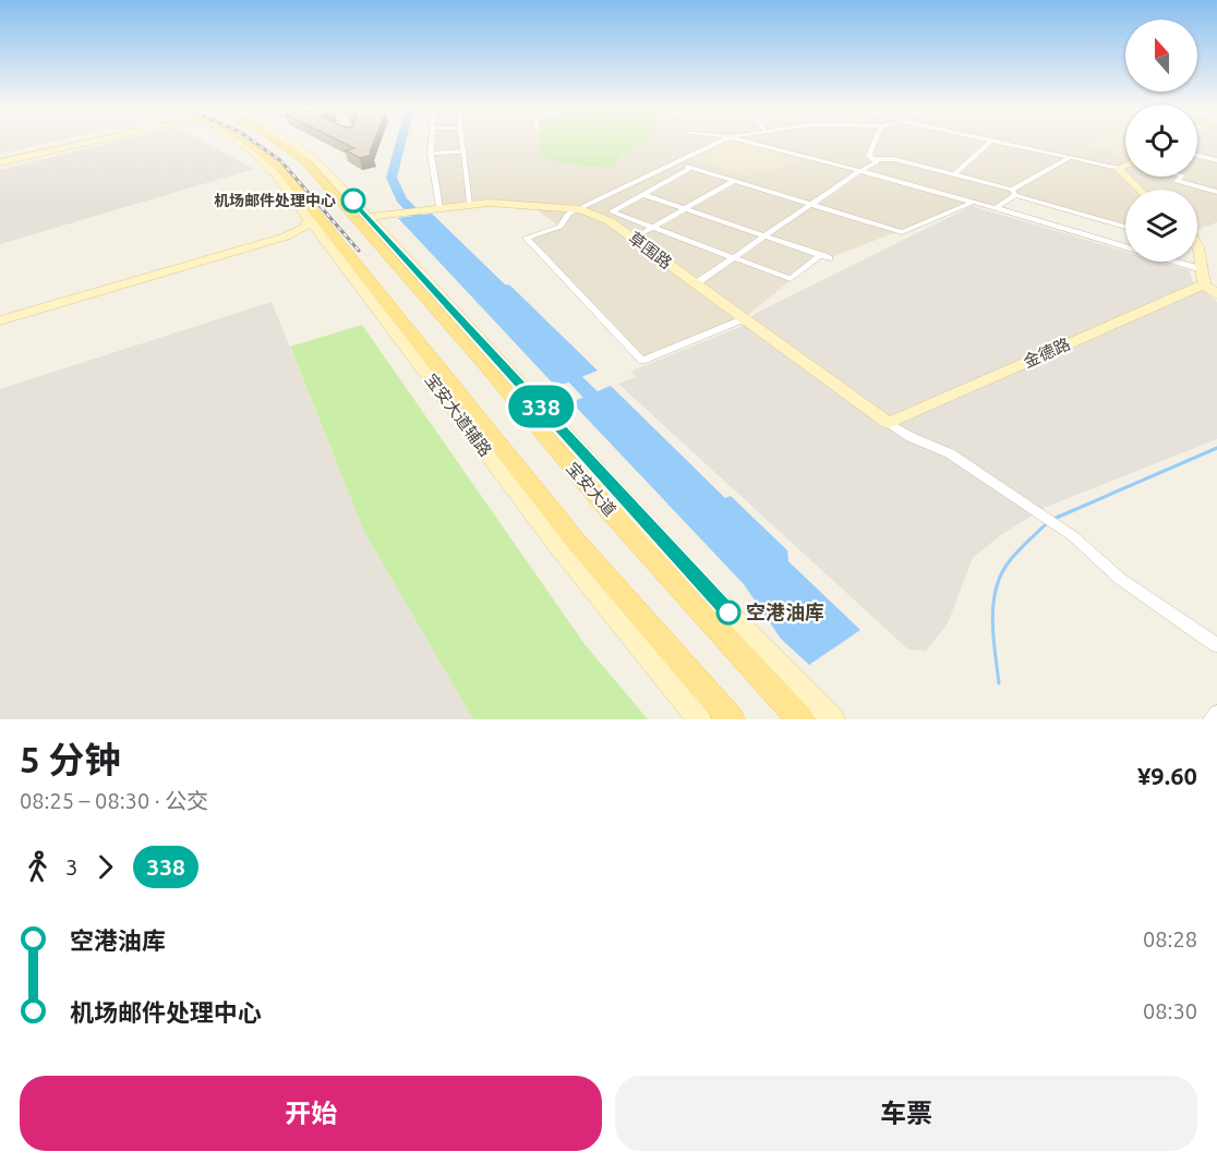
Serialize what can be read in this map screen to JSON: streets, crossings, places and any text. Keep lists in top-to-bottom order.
{
  "streets": {
    "main road": [
      "草围路",
      "金德路",
      "宝安大道辅路",
      "宝安大道"
    ]
  },
  "crossings": [
    ["草围路", "金德路"]
  ],
  "places": ["机场邮件处理中心", "空港油库"],
  "lines": ["bus line 338"],
  "north": "top",
  "page": {
    "on_map": "338",
    "heading": ["5 分钟", "08:25 – 08:30 · 公交", "¥9.60"],
    "legs": ["3", "338"],
    "list": [
      {
        "name": "空港油库",
        "value": "08:28"
      },
      {
        "name": "机场邮件处理中心",
        "value": "08:30"
      }
    ],
    "buttons": ["开始", "车票"]
  }
}
